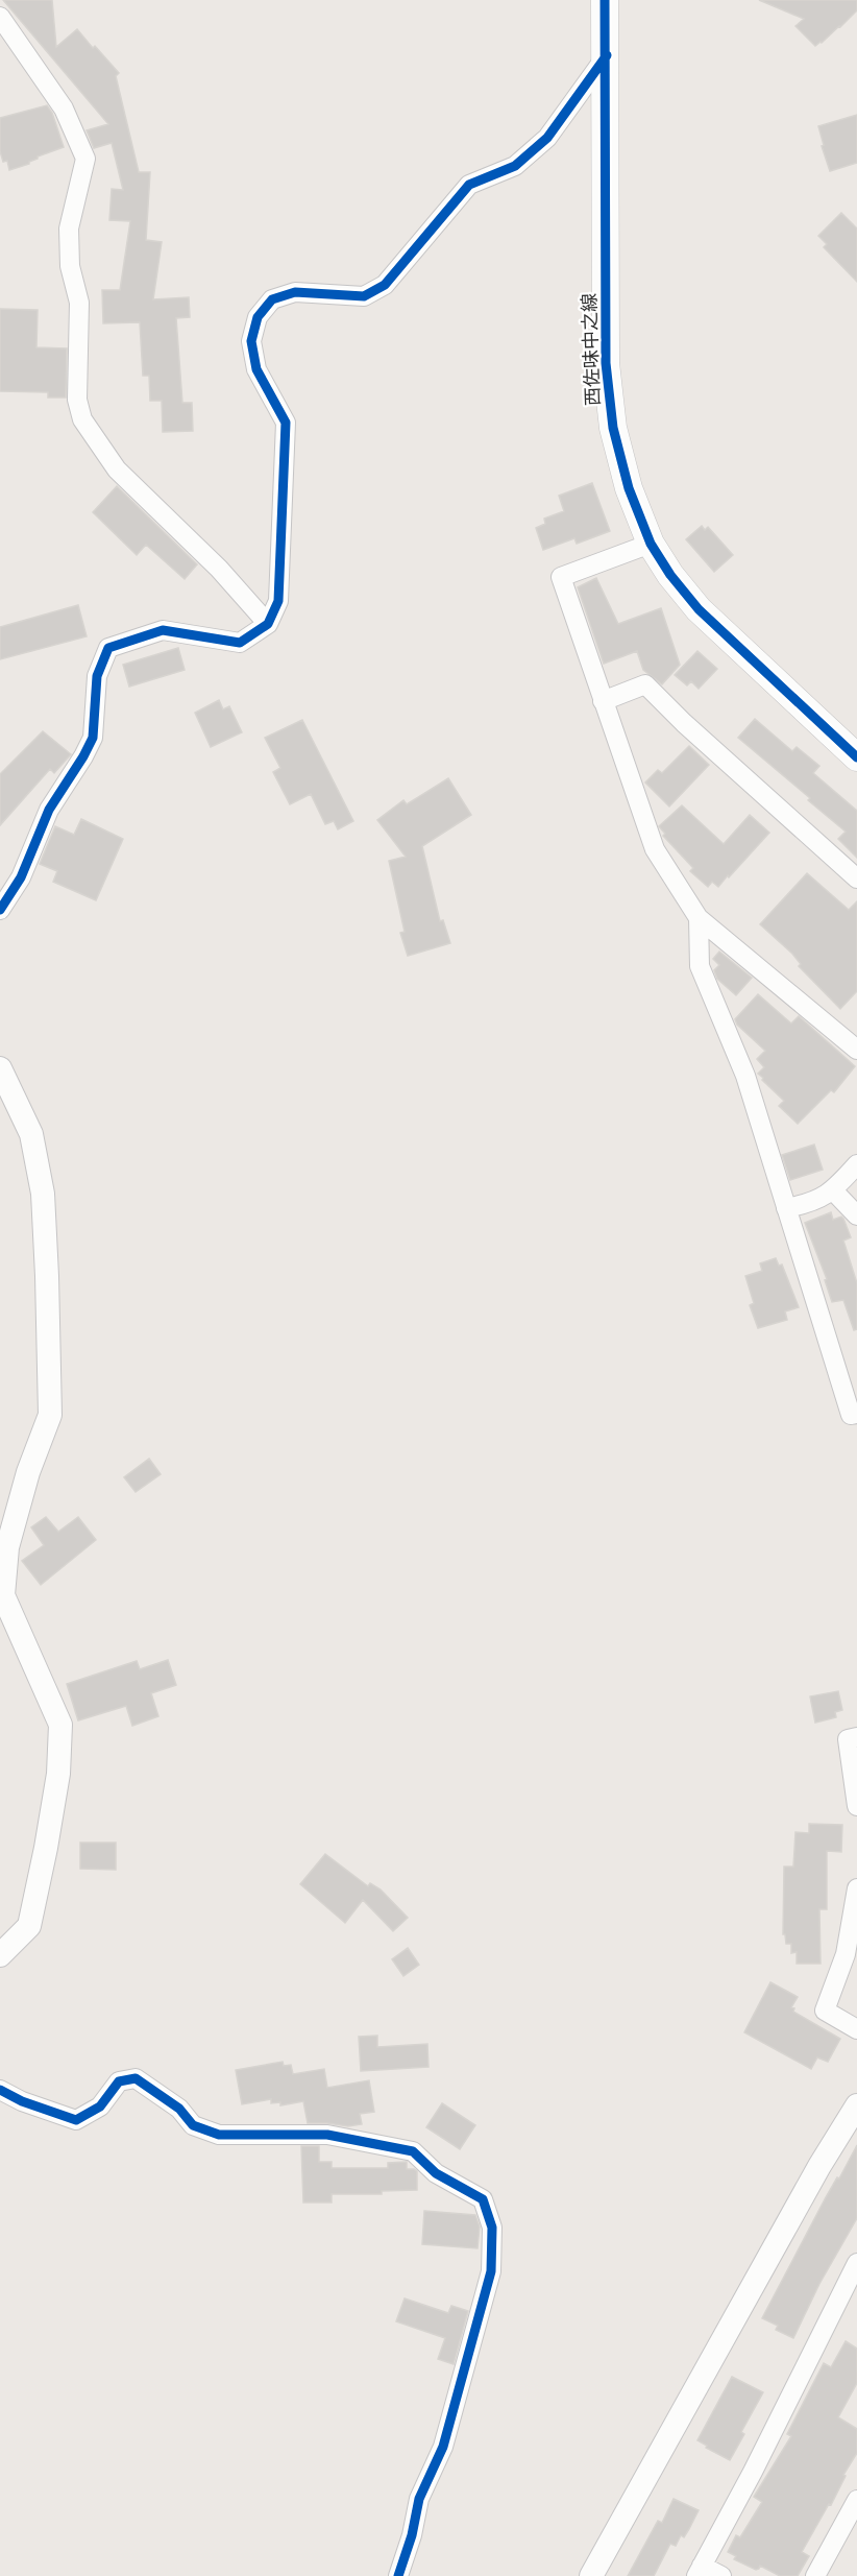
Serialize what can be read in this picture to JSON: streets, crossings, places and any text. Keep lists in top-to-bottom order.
{
  "streets": {
    "main road": ["西佐味中之線"]
  }
}
